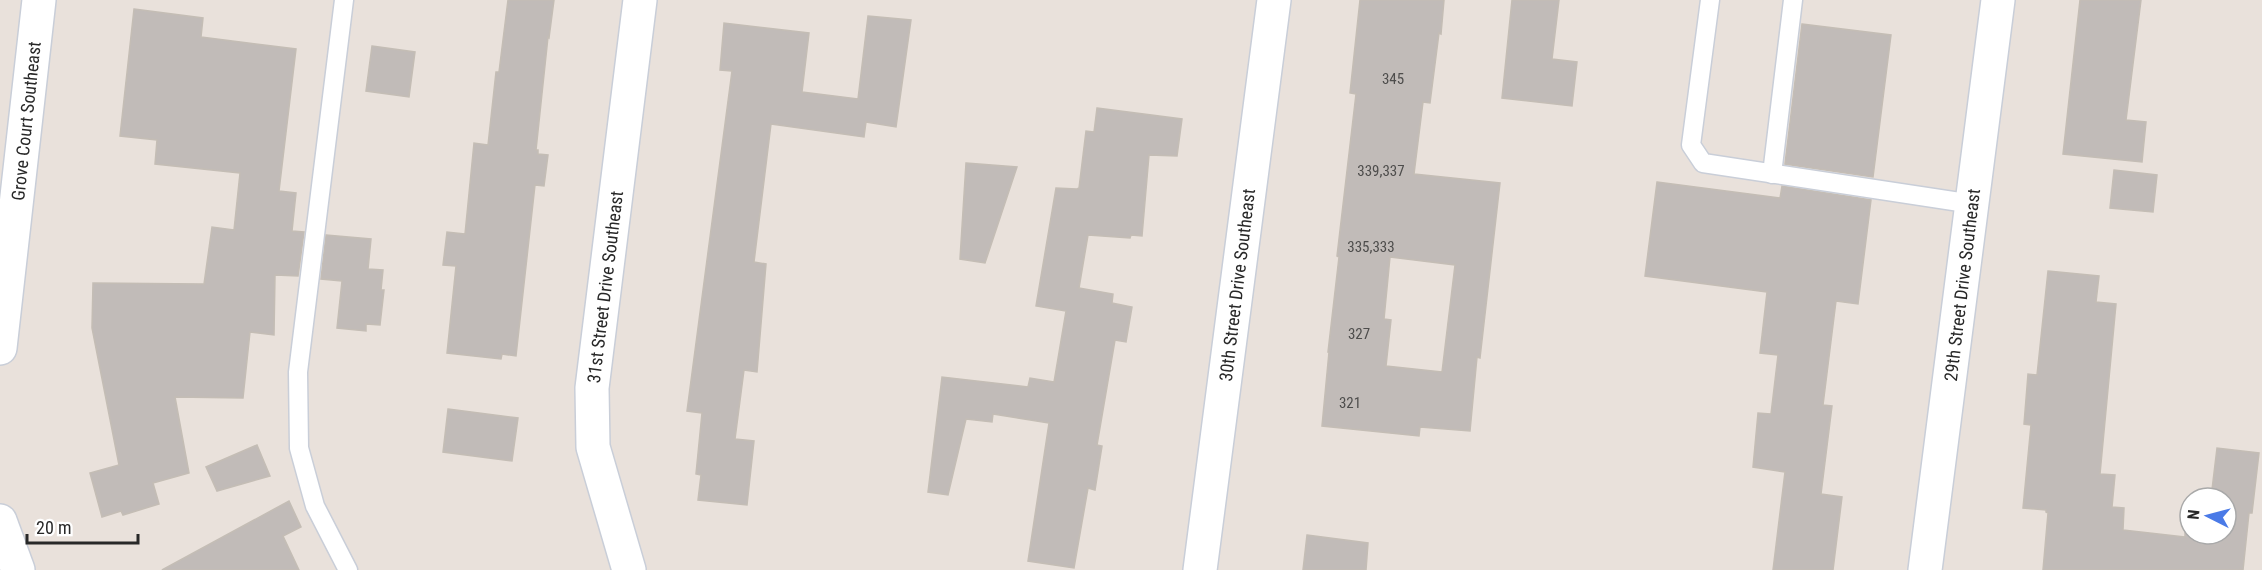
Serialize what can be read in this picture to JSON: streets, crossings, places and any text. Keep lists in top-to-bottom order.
{
  "streets": {
    "street": [
      "Grove Court Southeast",
      "30th Street Drive Southeast",
      "29th Street Drive Southeast",
      "31st Street Drive Southeast"
    ]
  },
  "house_numbers": [
    "345",
    "339,337",
    "335,333",
    "327",
    "321"
  ],
  "scale_bar": "20 m",
  "north": "left"
}
